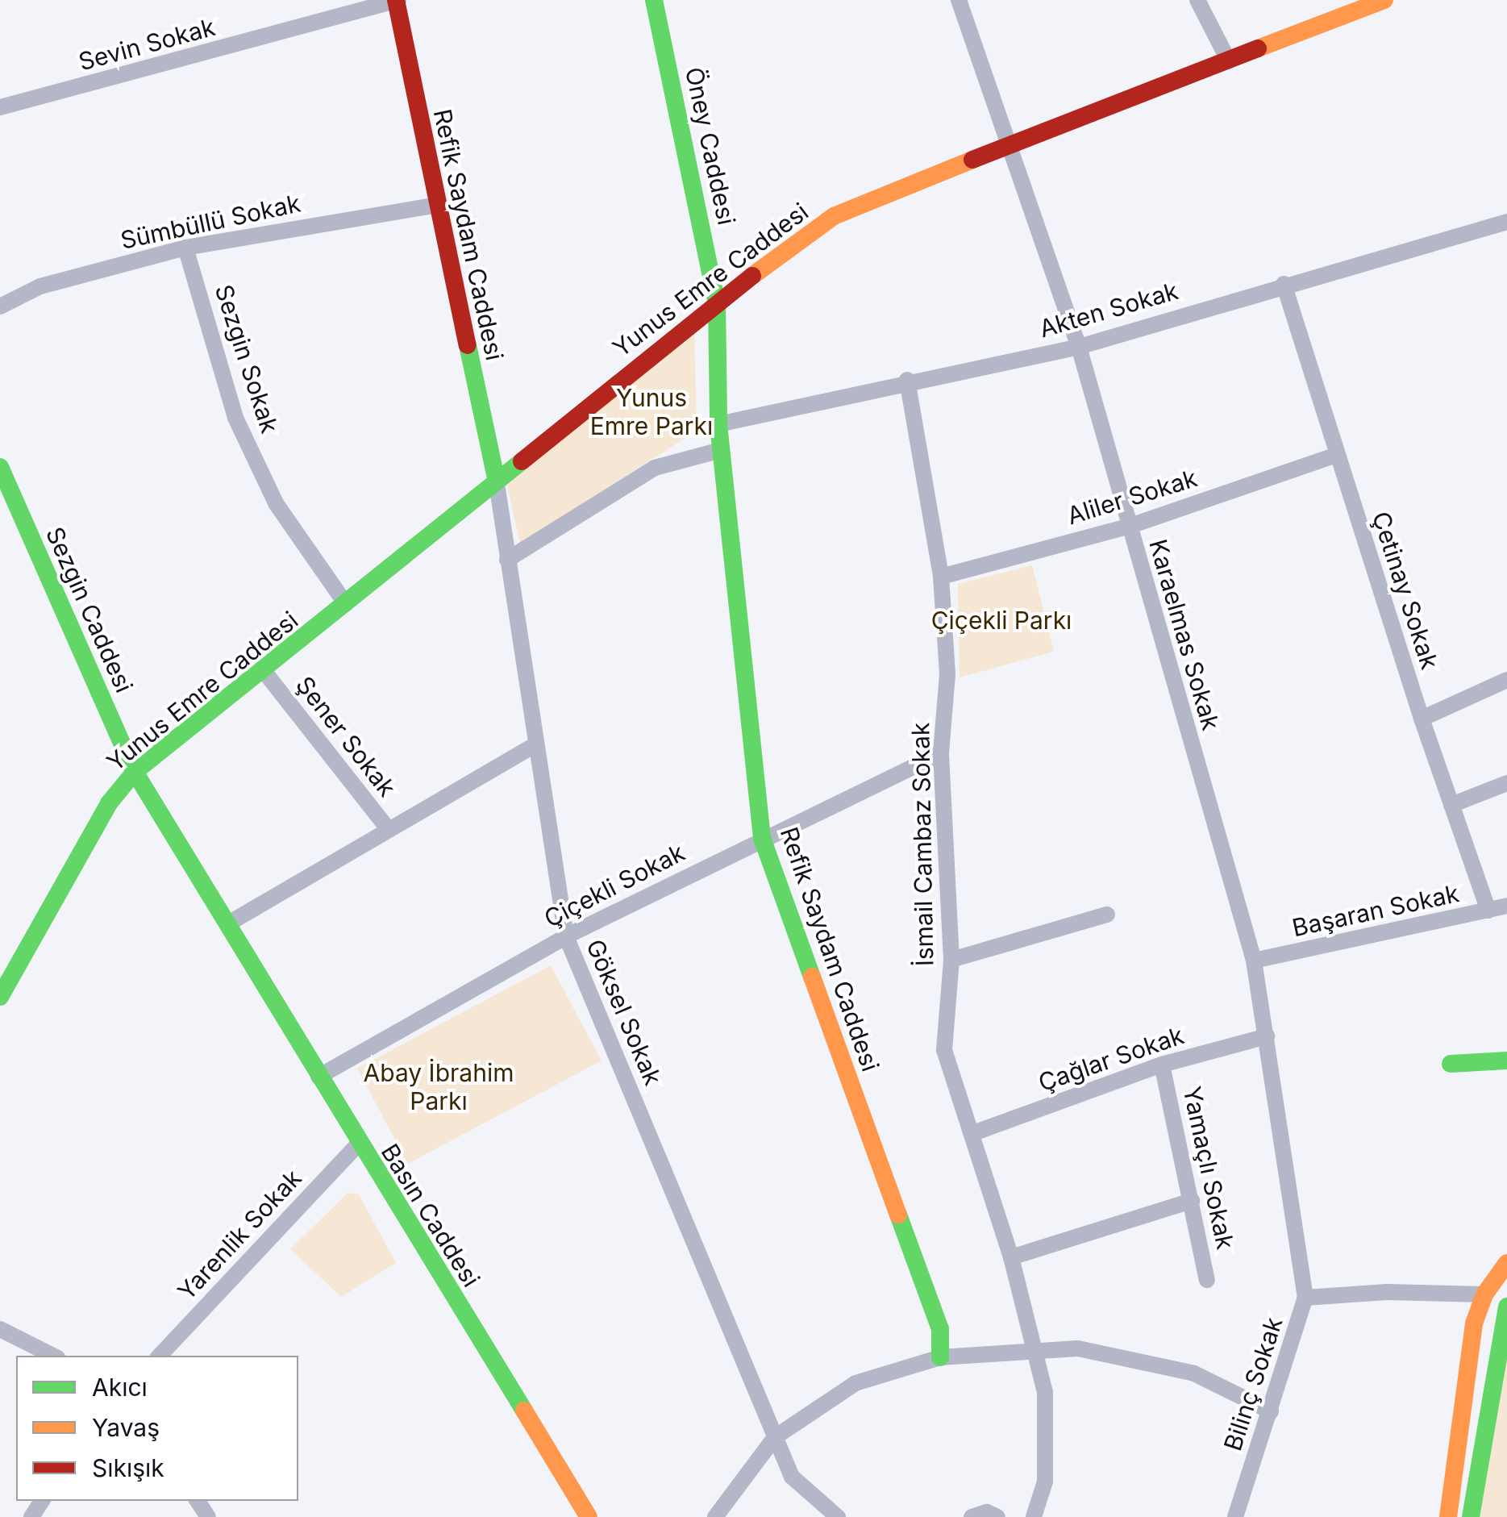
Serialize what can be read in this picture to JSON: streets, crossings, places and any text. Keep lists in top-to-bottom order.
{
  "streets": {
    "street": [
      "Sevin Sokak",
      "Öney Caddesi",
      "Sümbüllü Sokak",
      "Refik Saydam Caddesi",
      "Yunus Emre Caddesi",
      "Akten Sokak",
      "Sezgin Sokak",
      "Aliler Sokak",
      "Çetinay Sokak",
      "Sezgin Caddesi",
      "Karaelmas Sokak",
      "Şener Sokak",
      "İsmail Cambaz Sokak",
      "Çiçekli Sokak",
      "Başaran Sokak",
      "Göksel Sokak",
      "Çağlar Sokak",
      "Yamaçlı Sokak",
      "Basın Caddesi",
      "Yarenlik Sokak",
      "Bilinç Sokak"
    ]
  },
  "crossings": [
    ["Sevin Sokak", "Refik Saydam Caddesi"],
    ["Öney Caddesi", "Refik Saydam Caddesi"],
    ["Öney Caddesi", "Yunus Emre Caddesi"],
    ["Sümbüllü Sokak", "Refik Saydam Caddesi"],
    ["Sümbüllü Sokak", "Sezgin Sokak"],
    ["Refik Saydam Caddesi", "Yunus Emre Caddesi"],
    ["Refik Saydam Caddesi", "Akten Sokak"],
    ["Refik Saydam Caddesi", "Çiçekli Sokak"],
    ["Refik Saydam Caddesi", "Göksel Sokak"],
    ["Yunus Emre Caddesi", "Sezgin Sokak"],
    ["Yunus Emre Caddesi", "Sezgin Caddesi"],
    ["Yunus Emre Caddesi", "Karaelmas Sokak"],
    ["Yunus Emre Caddesi", "Şener Sokak"],
    ["Yunus Emre Caddesi", "Göksel Sokak"],
    ["Yunus Emre Caddesi", "Basın Caddesi"],
    ["Akten Sokak", "Çetinay Sokak"],
    ["Akten Sokak", "Karaelmas Sokak"],
    ["Akten Sokak", "İsmail Cambaz Sokak"],
    ["Aliler Sokak", "Çetinay Sokak"],
    ["Aliler Sokak", "Karaelmas Sokak"],
    ["Aliler Sokak", "İsmail Cambaz Sokak"],
    ["Çetinay Sokak", "Başaran Sokak"],
    ["Sezgin Caddesi", "Basın Caddesi"],
    ["Karaelmas Sokak", "Başaran Sokak"],
    ["Karaelmas Sokak", "Çağlar Sokak"],
    ["Karaelmas Sokak", "Bilinç Sokak"],
    ["Şener Sokak", "Göksel Sokak"],
    ["Şener Sokak", "Basın Caddesi"],
    ["İsmail Cambaz Sokak", "Çiçekli Sokak"],
    ["İsmail Cambaz Sokak", "Çağlar Sokak"],
    ["Çiçekli Sokak", "Göksel Sokak"],
    ["Çiçekli Sokak", "Basın Caddesi"],
    ["Çağlar Sokak", "Yamaçlı Sokak"],
    ["Basın Caddesi", "Yarenlik Sokak"]
  ],
  "parks": ["Yunus Emre Parkı", "Çiçekli Parkı", "Abay İbrahim Parkı"],
  "legend": ["Akıcı", "Yavaş", "Sıkışık"]
}
